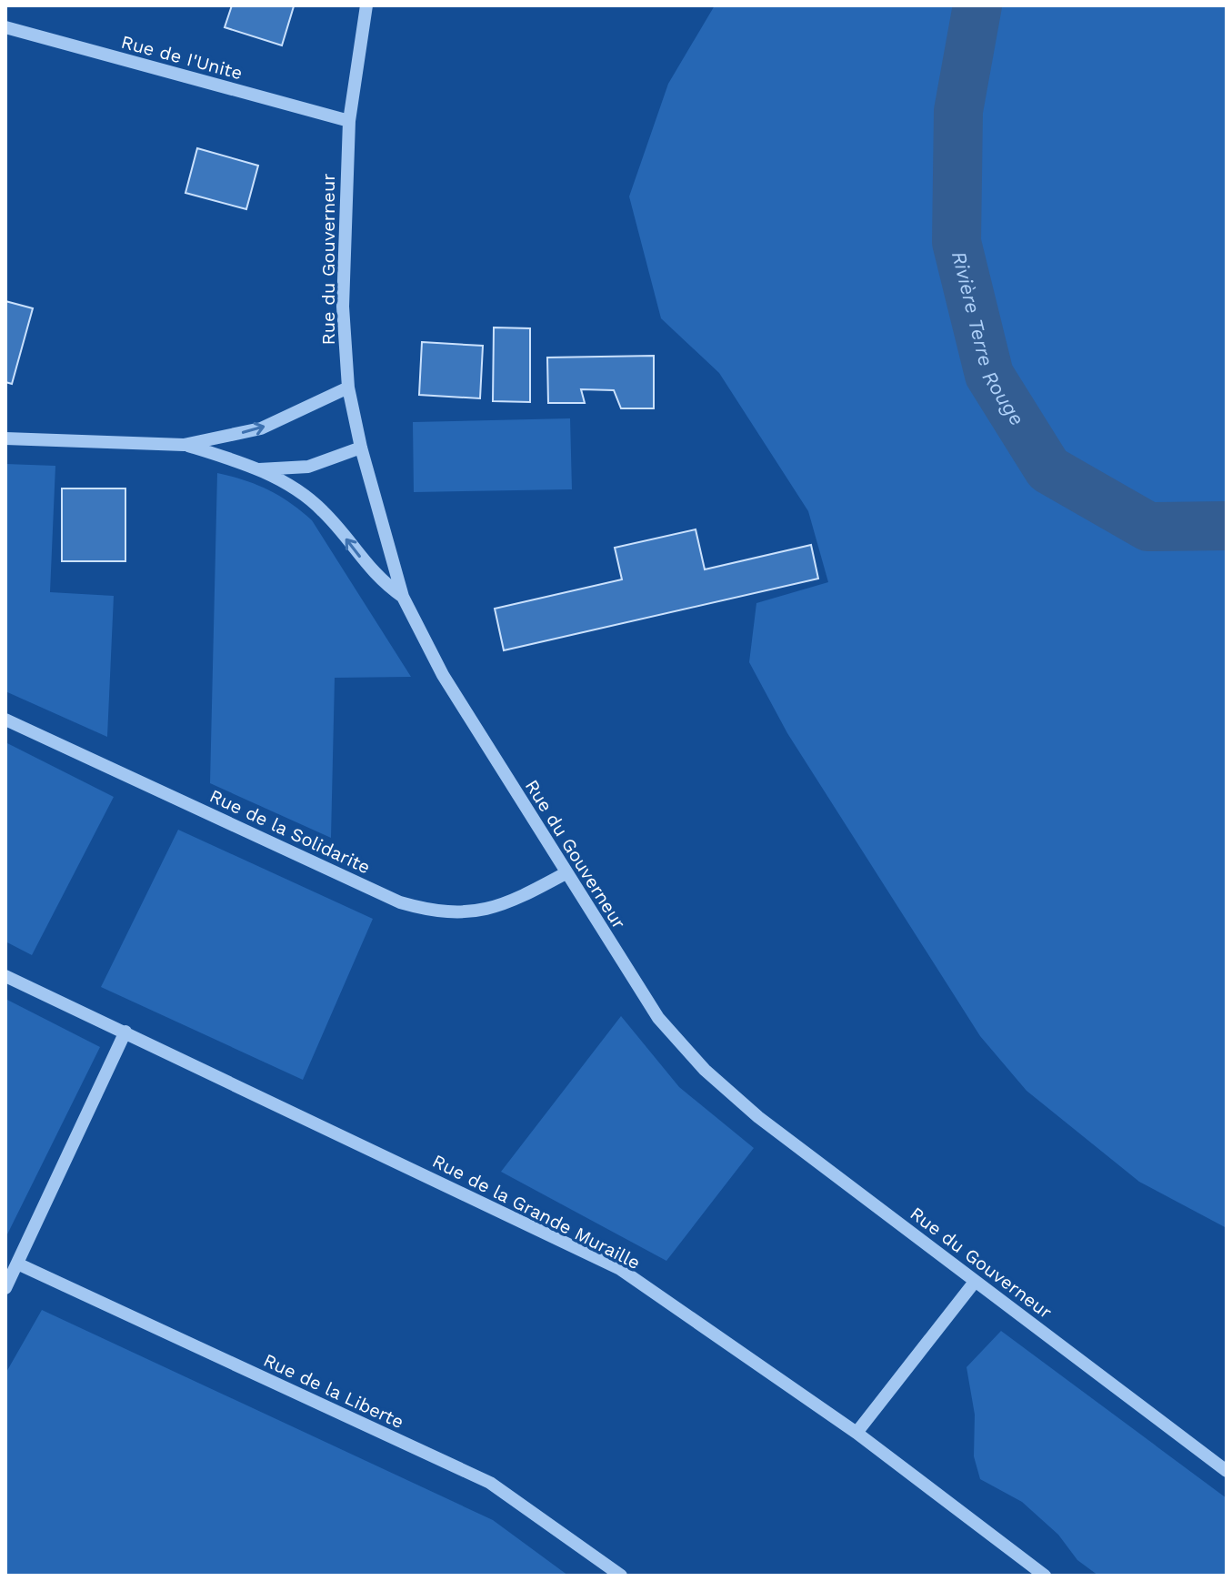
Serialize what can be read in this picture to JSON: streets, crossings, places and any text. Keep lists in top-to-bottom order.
{
  "streets": {
    "street": [
      "Rue de I'Unite",
      "Rue du Gouverneur",
      "Rue de la Solidarite",
      "Rue de la Grande Muraille",
      "Rue de la Liberte"
    ]
  },
  "crossings": [
    ["Rue de I'Unite", "Rue du Gouverneur"],
    ["Rue du Gouverneur", "Rue de la Solidarite"]
  ],
  "water": ["Rivière Terre Rouge"]
}
